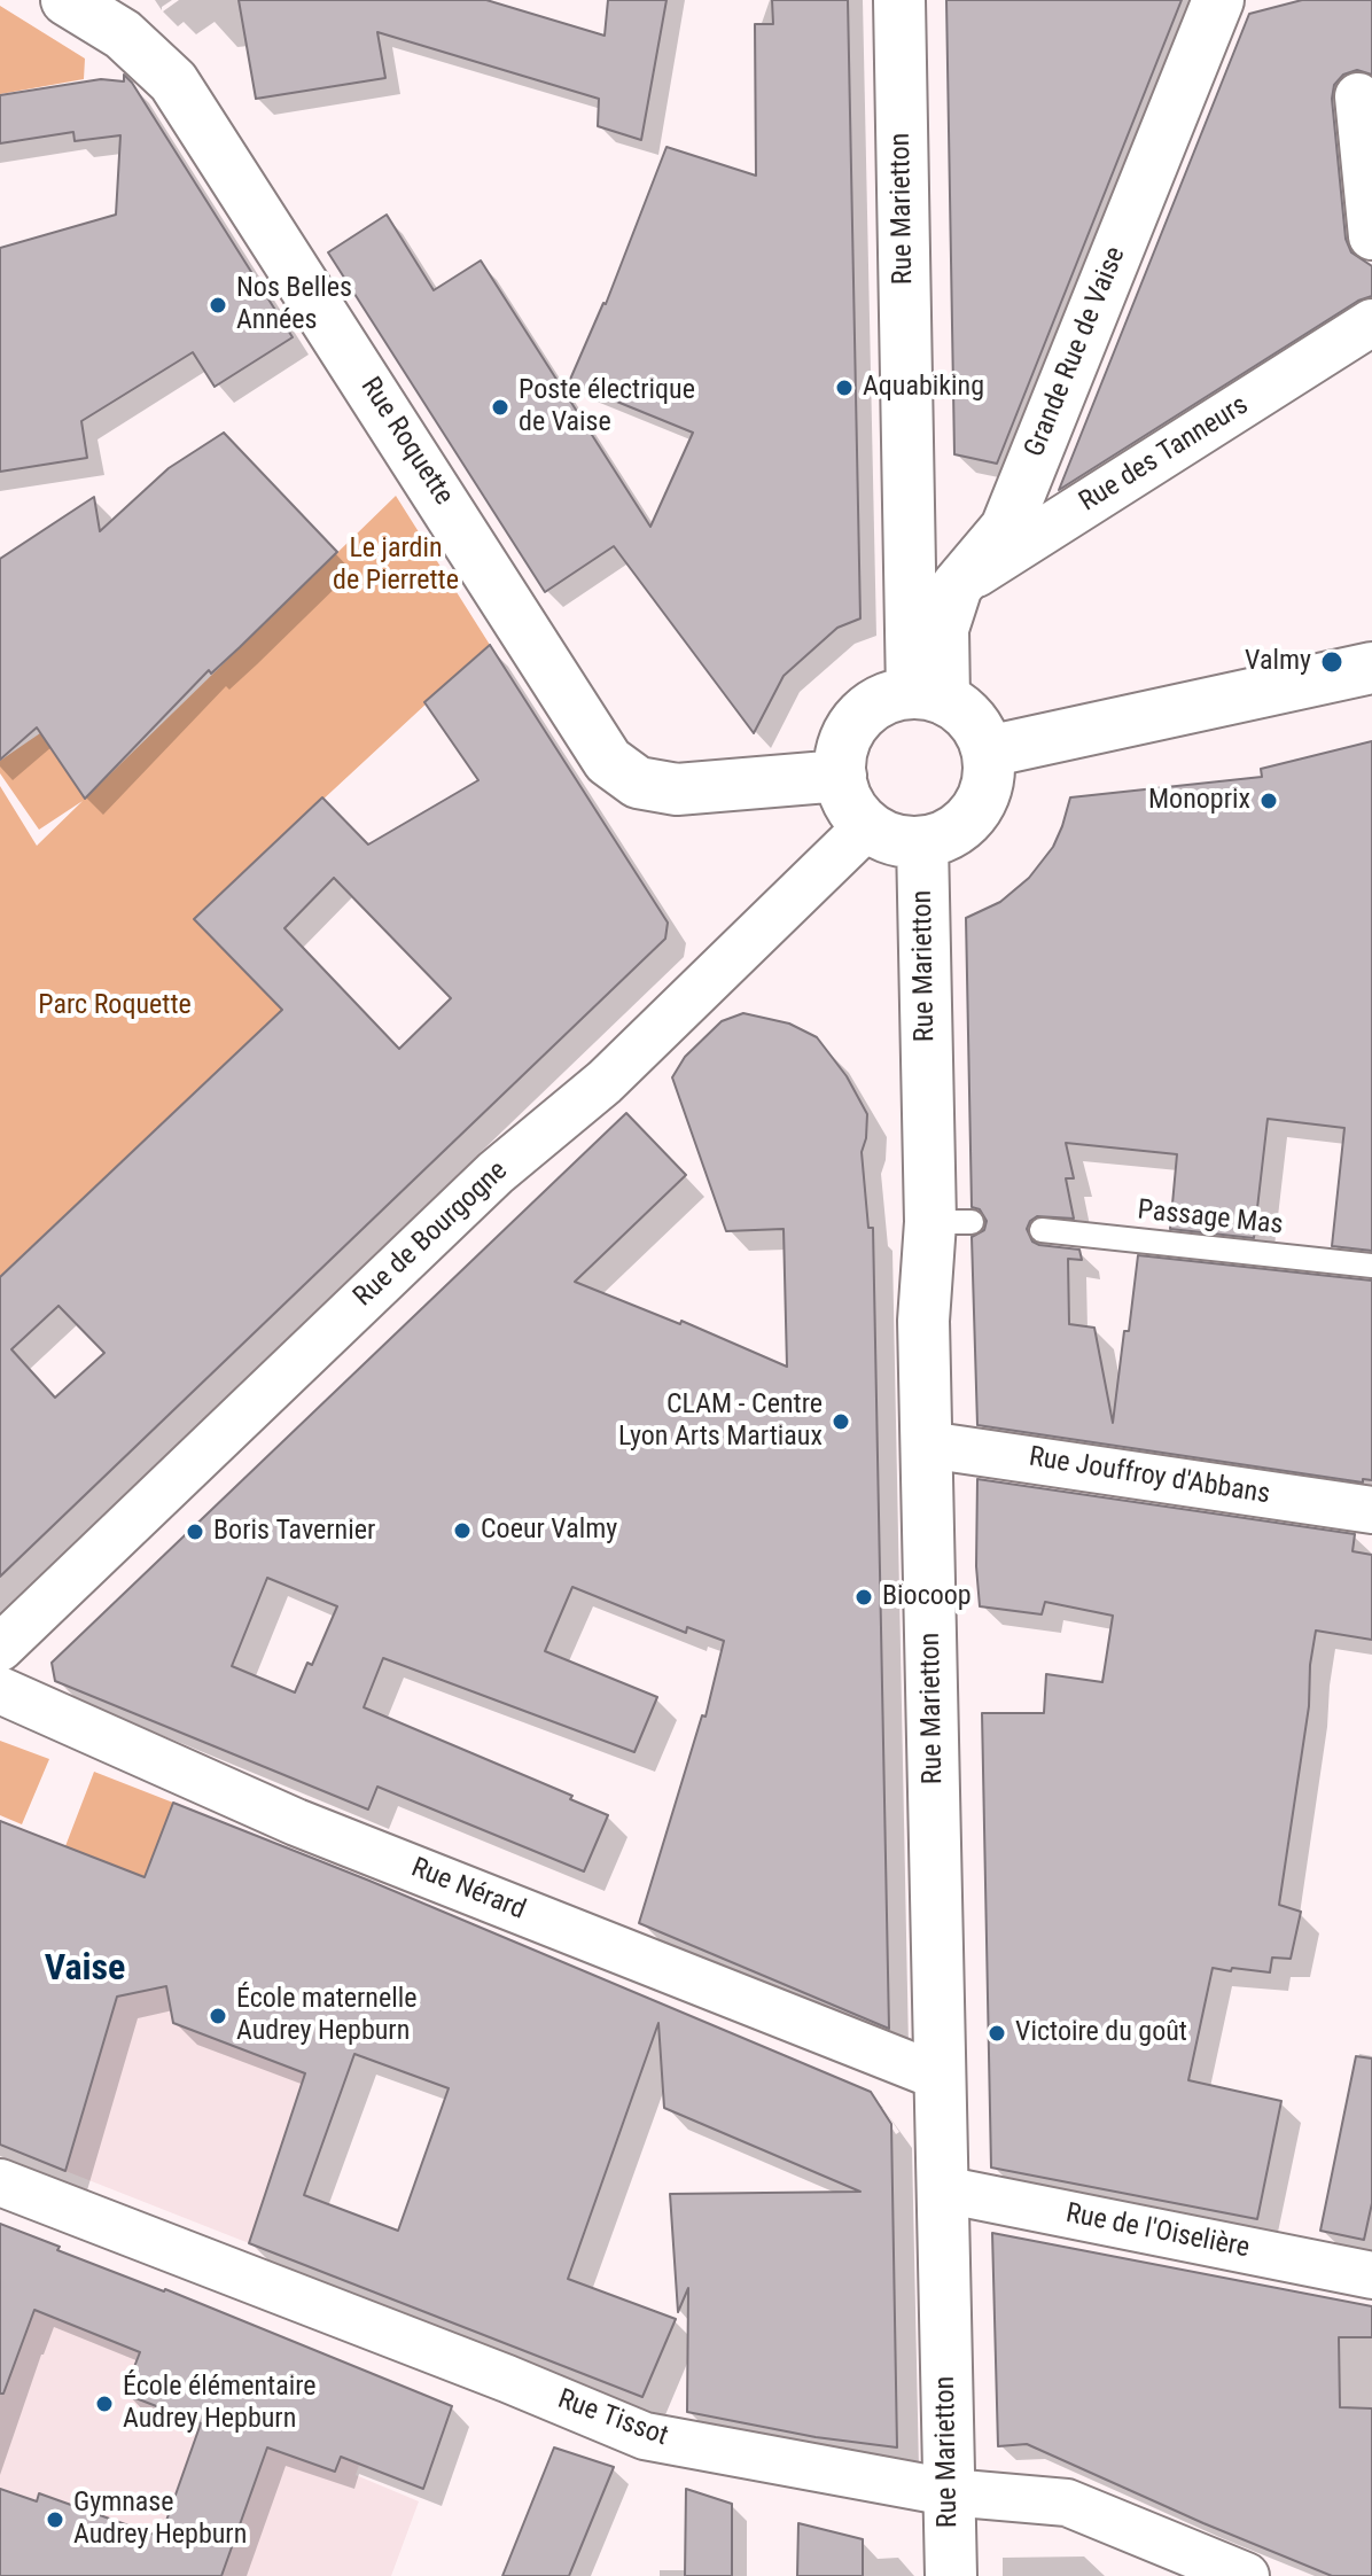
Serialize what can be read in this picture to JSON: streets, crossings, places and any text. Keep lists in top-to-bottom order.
{
  "streets": {
    "main road": ["Rue Marietton", "Grande Rue de Vaise", "Rue Roquette"],
    "street": [
      "Rue des Tanneurs",
      "Rue de Bourgogne",
      "Rue Jouffroy d'Abbans",
      "Rue Nérard",
      "Rue de l'Oiselière",
      "Rue Tissot"
    ],
    "lane": ["Passage Mas"]
  },
  "crossings": [
    ["Rue Marietton", "Grande Rue de Vaise"],
    ["Rue Marietton", "Rue Roquette"],
    ["Rue Marietton", "Rue de Bourgogne"],
    ["Rue Marietton", "Rue Jouffroy d'Abbans"],
    ["Rue Marietton", "Rue Nérard"],
    ["Rue Marietton", "Rue de l'Oiselière"],
    ["Rue Marietton", "Rue Tissot"],
    ["Grande Rue de Vaise", "Rue Roquette"],
    ["Grande Rue de Vaise", "Rue des Tanneurs"],
    ["Grande Rue de Vaise", "Rue de Bourgogne"],
    ["Rue Roquette", "Rue de Bourgogne"]
  ],
  "districts": ["Vaise"],
  "parks": ["Le jardin de Pierrette", "Parc Roquette"],
  "places": [
    "Nos Belles Années",
    "Aquabiking",
    "Poste électrique de Vaise",
    "Valmy",
    "Monoprix",
    "CLAM - Centre Lyon Arts Martiaux",
    "Coeur Valmy",
    "Boris Tavernier",
    "Biocoop",
    "École maternelle Audrey Hepburn",
    "Victoire du goût",
    "École élémentaire Audrey Hepburn",
    "Gymnase Audrey Hepburn"
  ]
}
